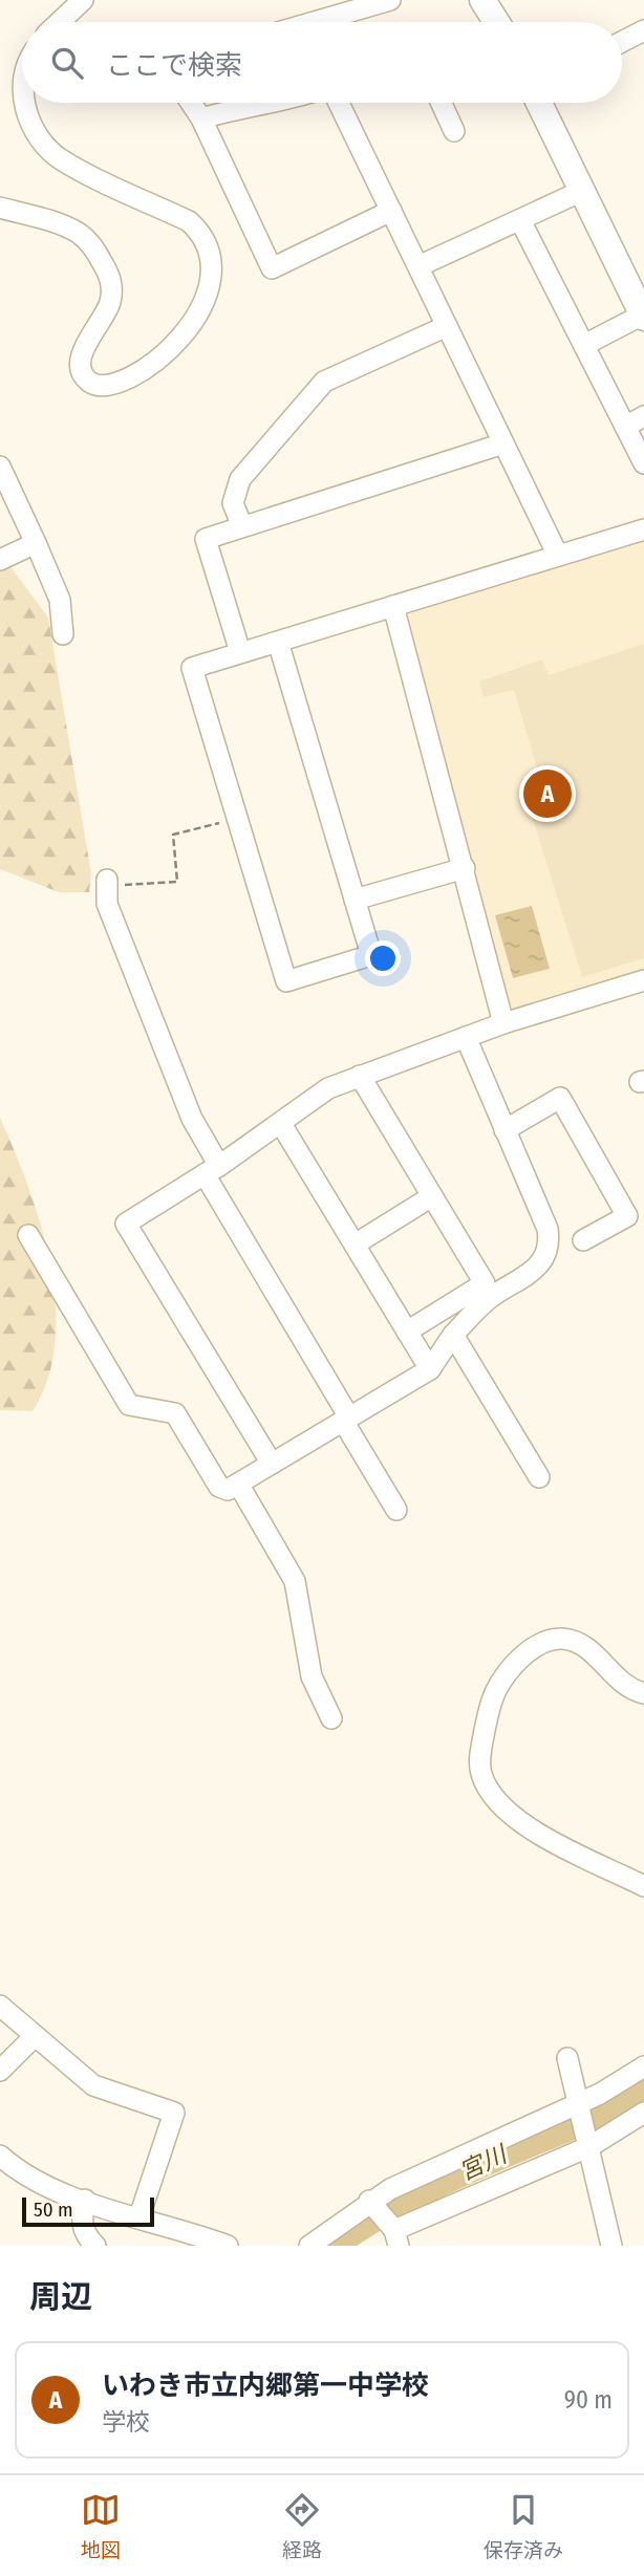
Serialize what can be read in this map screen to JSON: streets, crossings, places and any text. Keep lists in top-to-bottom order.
{
  "water": ["宮川"],
  "scale_bar": "50 m",
  "page": {
    "search": "ここで検索",
    "pins": "A",
    "scale": "50 m",
    "heading": "周辺",
    "list": [
      {
        "mark": "A",
        "name": "いわき市立内郷第一中学校",
        "note": "学校",
        "value": "90 m"
      }
    ],
    "nav": ["地図", "経路", "保存済み"]
  }
}
